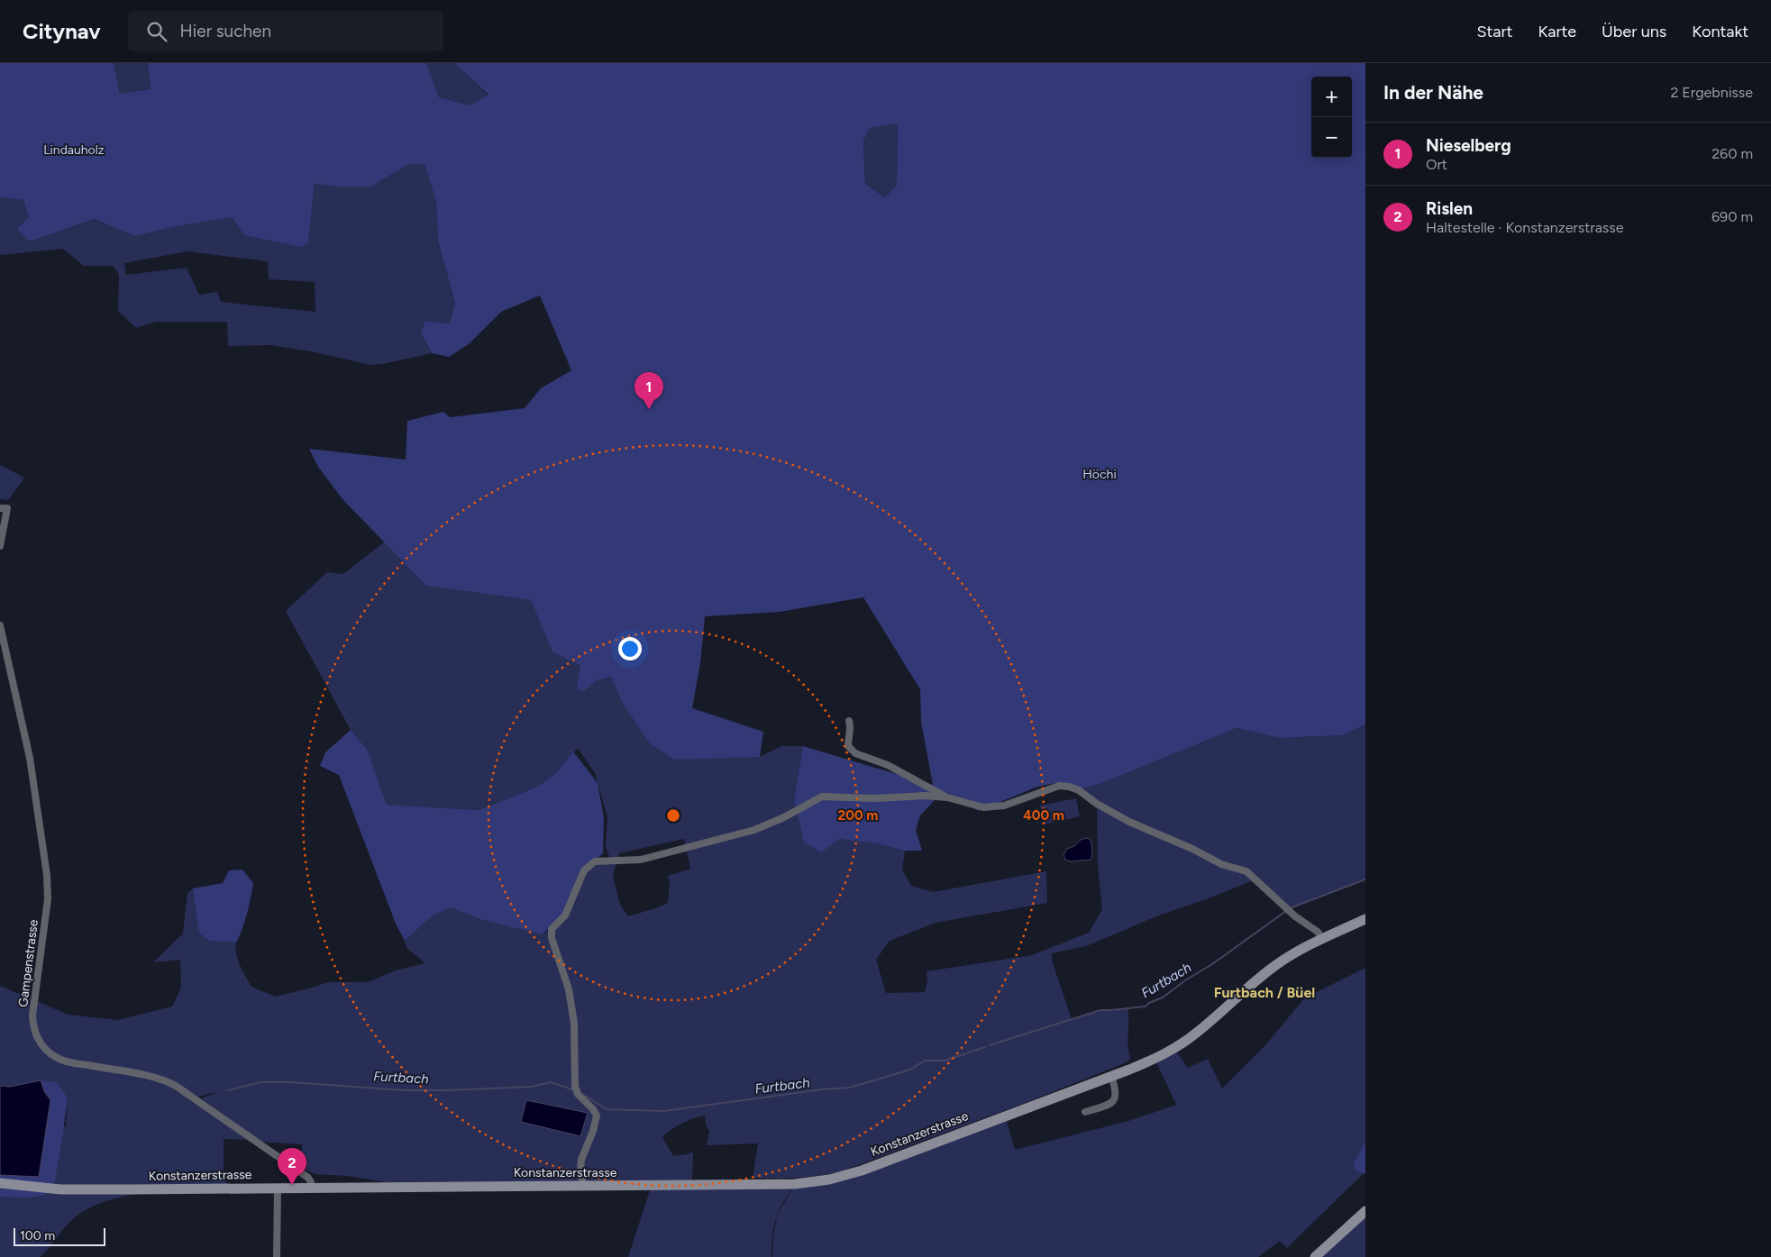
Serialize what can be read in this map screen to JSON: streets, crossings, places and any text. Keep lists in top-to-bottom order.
{
  "streets": {
    "main road": ["Konstanzerstrasse"],
    "street": ["Gampenstrasse"]
  },
  "crossings": [
    ["Gampenstrasse", "Konstanzerstrasse"]
  ],
  "districts": ["Furtbach / Büel"],
  "water": ["Furtbach"],
  "parks": ["Lindauholz", "Höchi"],
  "scale_bar": "100 m",
  "page": {
    "header": "Citynav",
    "search": "Hier suchen",
    "nav": [
      "Start",
      "Karte",
      "Über uns",
      "Kontakt"
    ],
    "heading": ["In der Nähe", "2 Ergebnisse"],
    "map_buttons": ["+", "−"],
    "list": [
      {
        "mark": "1",
        "name": "Nieselberg",
        "note": "Ort",
        "value": "260 m"
      },
      {
        "mark": "2",
        "name": "Rislen",
        "note": "Haltestelle · Konstanzerstrasse",
        "value": "690 m"
      }
    ],
    "pins": ["1", "2"],
    "scale": "100 m"
  },
  "rings": ["200 m", "400 m"]
}
